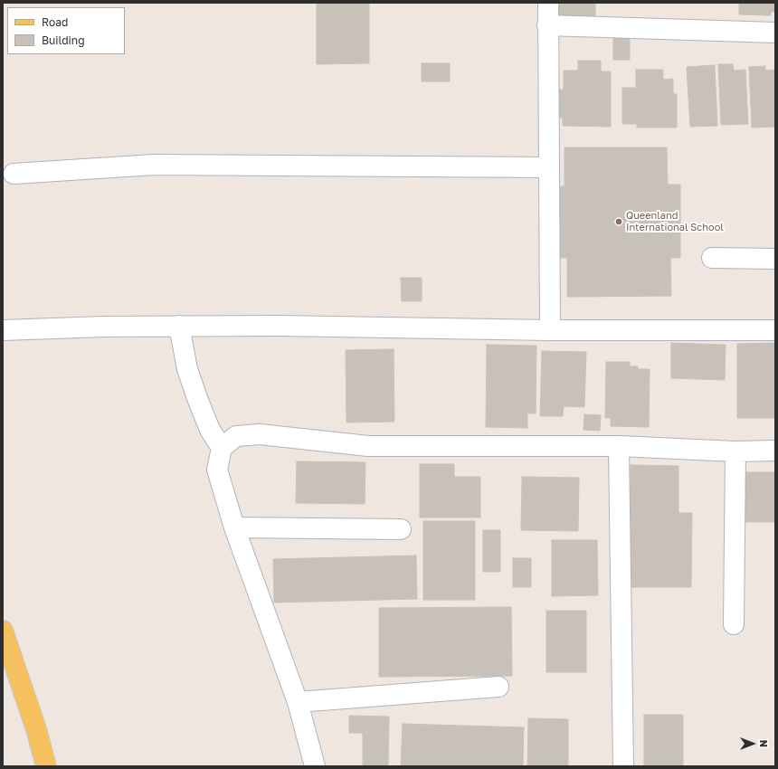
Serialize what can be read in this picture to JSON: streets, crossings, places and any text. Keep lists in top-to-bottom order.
{
  "places": ["Queenland International School"],
  "legend": ["Road", "Building"],
  "north": "right"
}
